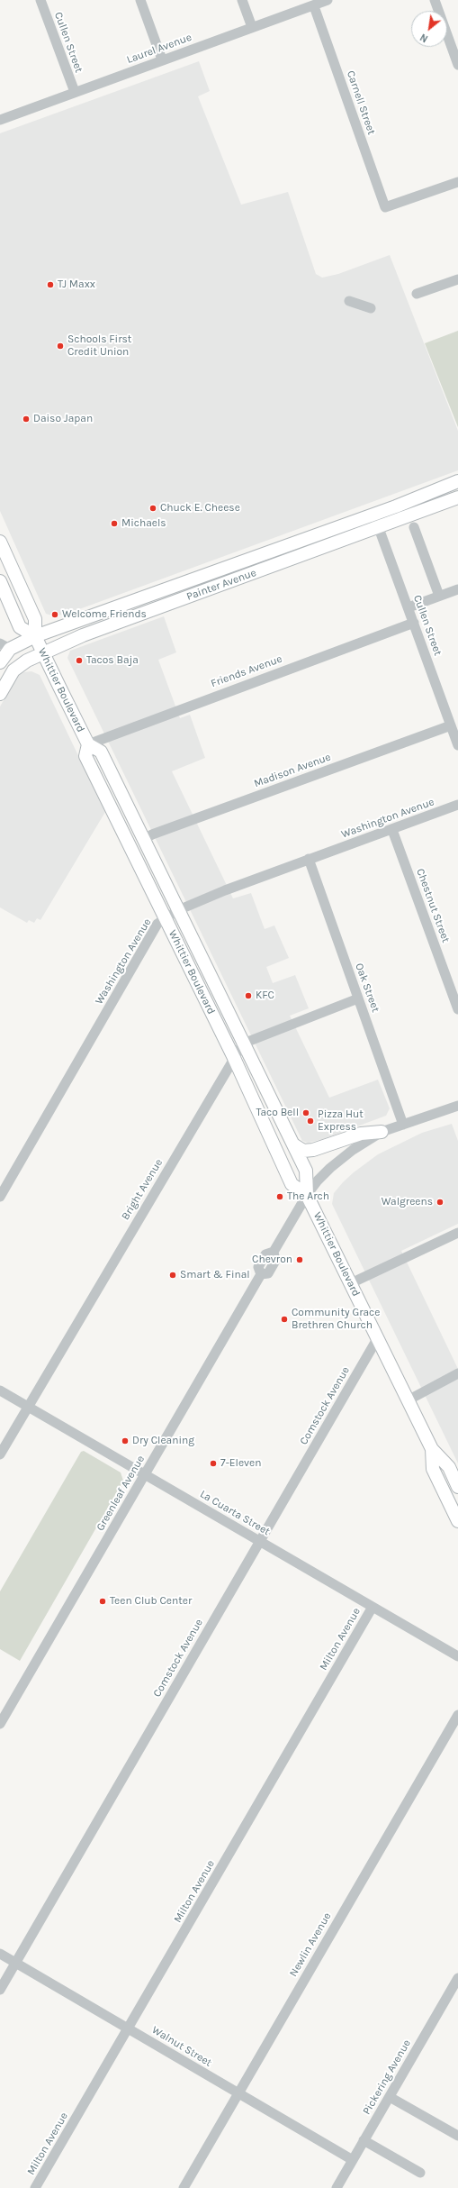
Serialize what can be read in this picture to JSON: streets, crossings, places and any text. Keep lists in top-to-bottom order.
{
  "streets": {
    "main road": ["Painter Avenue", "Whittier Boulevard"],
    "street": [
      "Cullen Street",
      "Laurel Avenue",
      "Carnell Street",
      "Friends Avenue",
      "Madison Avenue",
      "Washington Avenue",
      "Chestnut Street",
      "Oak Street",
      "Bright Avenue",
      "Comstock Avenue",
      "Greenleaf Avenue",
      "La Cuarta Street",
      "Milton Avenue",
      "Newlin Avenue",
      "Walnut Street",
      "Pickering Avenue"
    ]
  },
  "crossings": [
    ["Cullen Street", "Laurel Avenue"],
    ["Cullen Street", "Painter Avenue"],
    ["Cullen Street", "Friends Avenue"],
    ["Cullen Street", "Madison Avenue"],
    ["Laurel Avenue", "Carnell Street"],
    ["Painter Avenue", "Whittier Boulevard"],
    ["Friends Avenue", "Whittier Boulevard"],
    ["Whittier Boulevard", "Madison Avenue"],
    ["Whittier Boulevard", "Washington Avenue"],
    ["Whittier Boulevard", "Bright Avenue"],
    ["Whittier Boulevard", "Comstock Avenue"],
    ["Whittier Boulevard", "Greenleaf Avenue"],
    ["Washington Avenue", "Chestnut Street"],
    ["Washington Avenue", "Oak Street"],
    ["Oak Street", "Greenleaf Avenue"],
    ["Bright Avenue", "La Cuarta Street"],
    ["Comstock Avenue", "La Cuarta Street"],
    ["Comstock Avenue", "Walnut Street"],
    ["Greenleaf Avenue", "La Cuarta Street"],
    ["La Cuarta Street", "Milton Avenue"],
    ["Milton Avenue", "Walnut Street"],
    ["Newlin Avenue", "Walnut Street"],
    ["Walnut Street", "Pickering Avenue"]
  ],
  "places": [
    "TJ Maxx",
    "Schools First Credit Union",
    "Daiso Japan",
    "Chuck E. Cheese",
    "Michaels",
    "Welcome Friends",
    "Tacos Baja",
    "KFC",
    "Taco Bell",
    "Pizza Hut Express",
    "The Arch",
    "Walgreens",
    "Chevron",
    "Smart & Final",
    "Community Grace Brethren Church",
    "Dry Cleaning",
    "7-Eleven",
    "Teen Club Center"
  ],
  "north": "bottom left"
}
